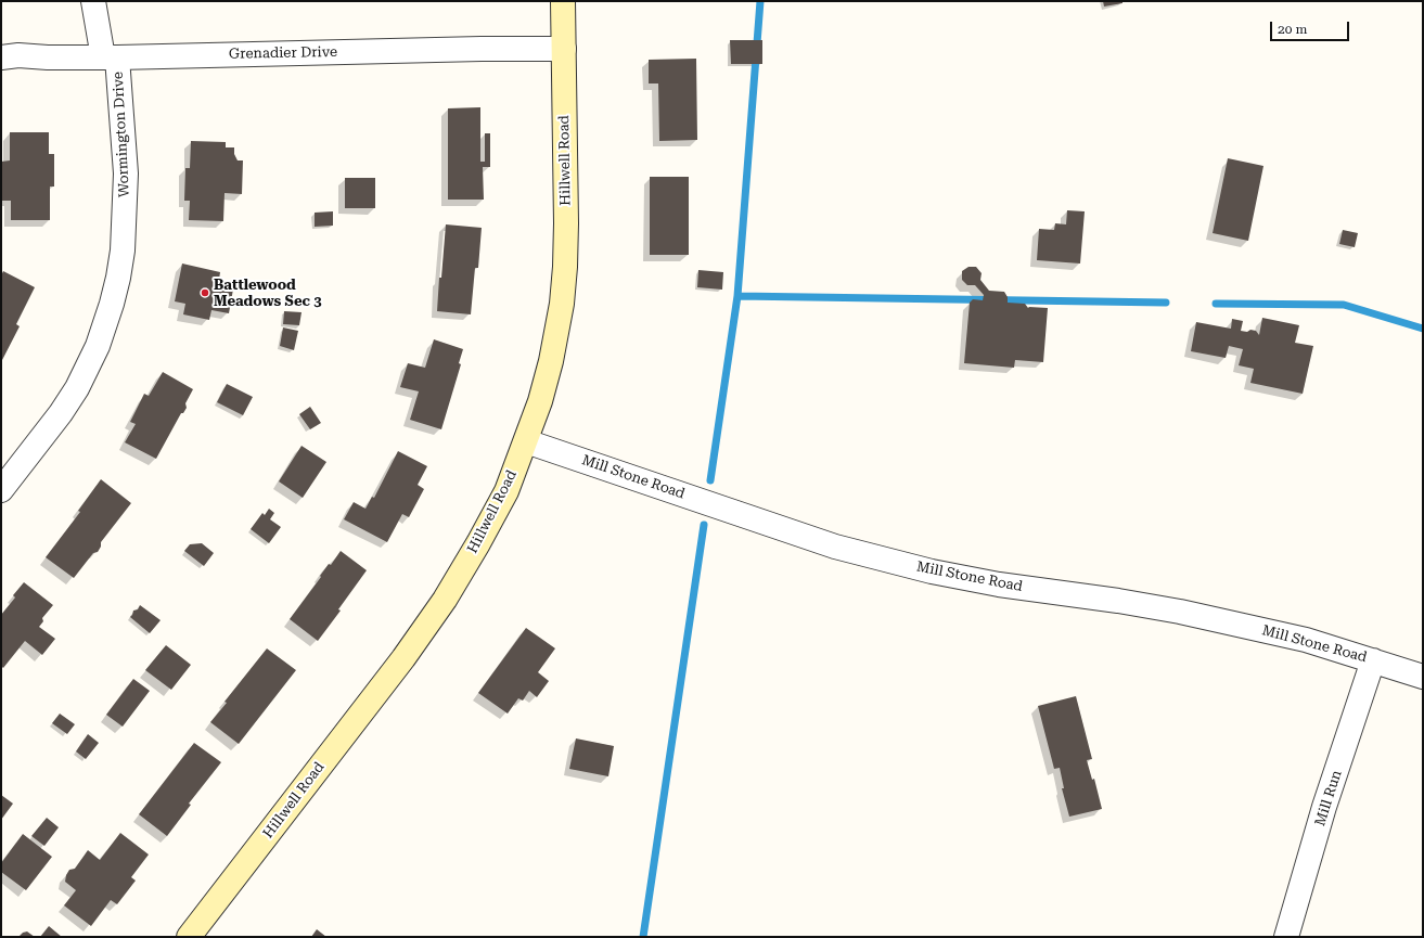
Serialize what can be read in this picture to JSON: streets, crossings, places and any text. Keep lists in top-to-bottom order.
{
  "streets": {
    "street": [
      "Grenadier Drive",
      "Wormington Drive",
      "Hillwell Road",
      "Mill Stone Road",
      "Mill Run"
    ]
  },
  "crossings": [
    ["Grenadier Drive", "Wormington Drive"],
    ["Grenadier Drive", "Hillwell Road"],
    ["Hillwell Road", "Mill Stone Road"],
    ["Mill Stone Road", "Mill Run"]
  ],
  "places": ["Battlewood Meadows Sec 3"],
  "scale_bar": "20 m"
}
